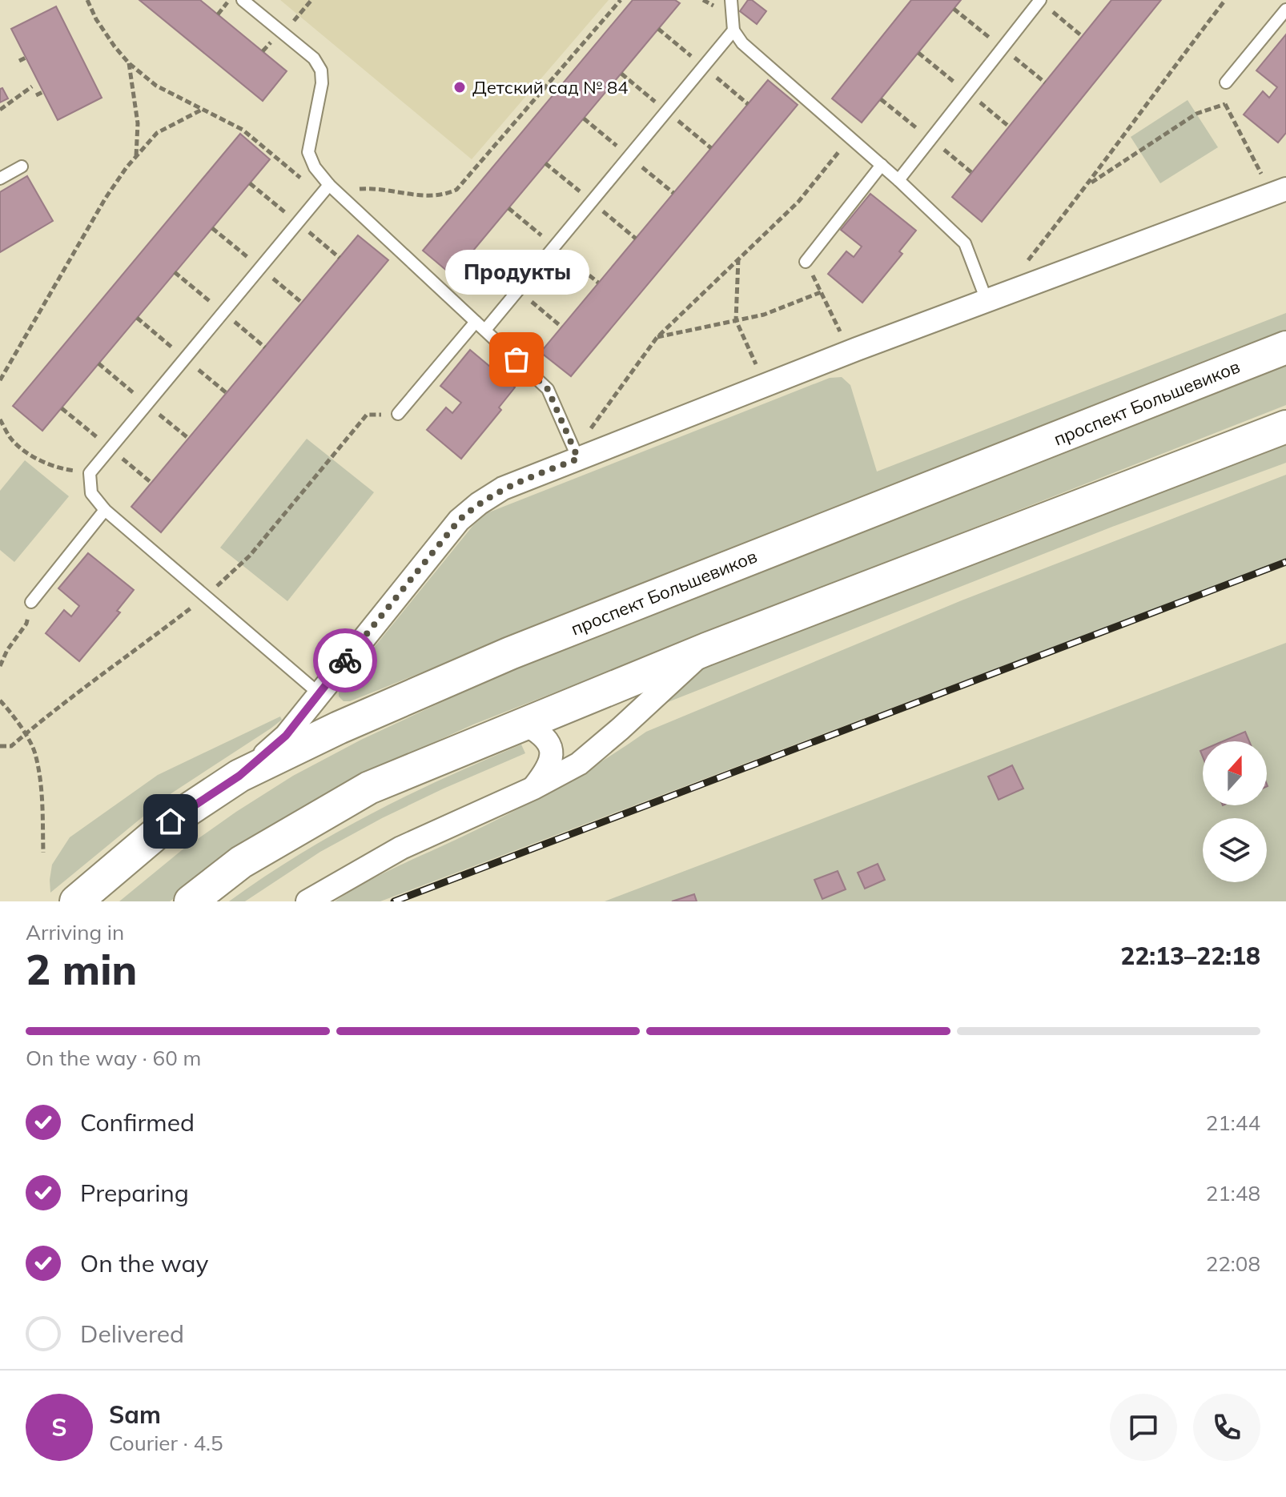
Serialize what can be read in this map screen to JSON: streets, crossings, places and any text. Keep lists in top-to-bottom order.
{
  "streets": {
    "main road": ["проспект Большевиков"]
  },
  "places": ["Детский сад № 84", "Продукты"],
  "north": "top",
  "page": {
    "bubble": "Продукты",
    "heading": ["2 min", "Arriving in", "22:13–22:18"],
    "panel": ["Sam", "Courier · 4.5"],
    "bar": "On the way · 60 m",
    "list": [
      ["Confirmed", "21:44"],
      ["Preparing", "21:48"],
      ["On the way", "22:08"],
      "Delivered"
    ],
    "round": "S"
  }
}
